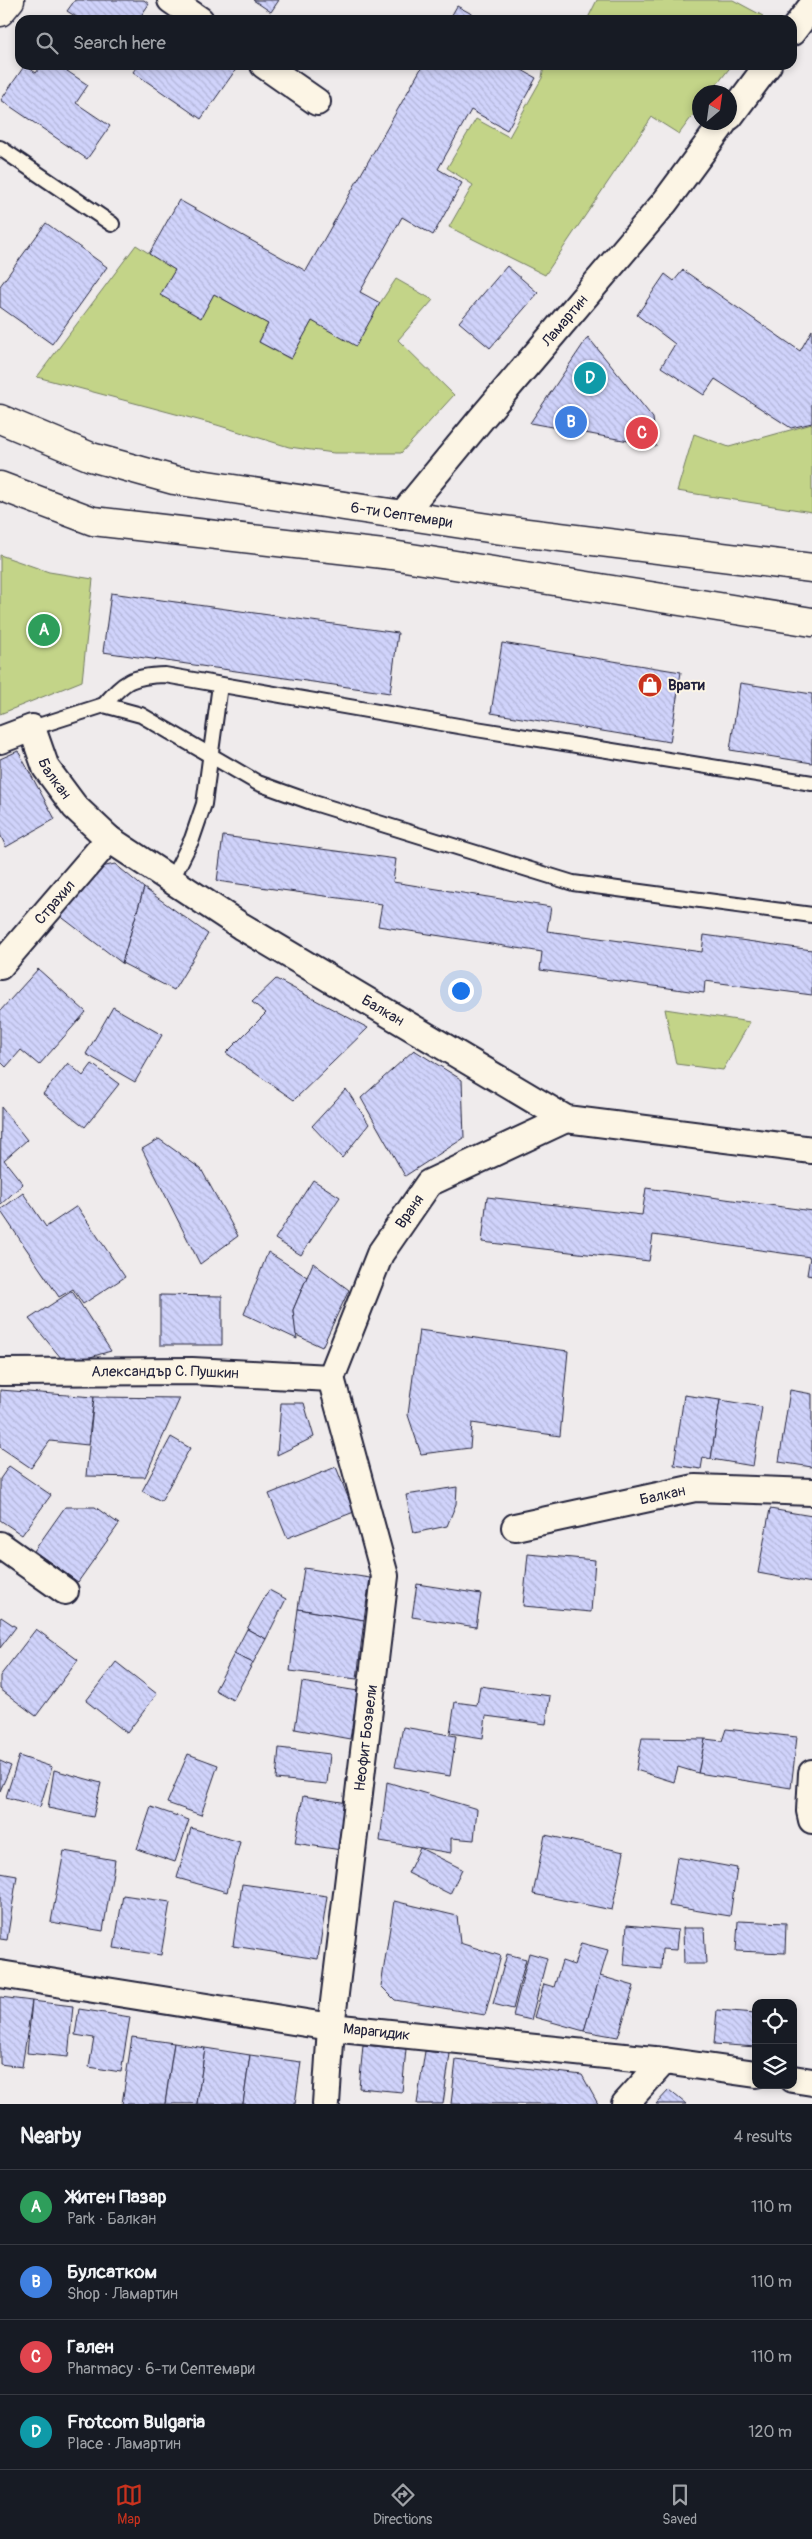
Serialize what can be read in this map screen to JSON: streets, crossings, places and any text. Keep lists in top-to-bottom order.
{
  "streets": {
    "main road": ["6-ти Септември"],
    "street": [
      "Ламартин",
      "Балкан",
      "Страхил",
      "Враня",
      "Александър С. Пушкин",
      "Неофит Бозвели",
      "Марагидик"
    ]
  },
  "crossings": [
    ["Ламартин", "6-ти Септември"],
    ["Балкан", "Страхил"],
    ["Балкан", "Враня"],
    ["Враня", "Александър С. Пушкин"],
    ["Враня", "Неофит Бозвели"],
    ["Александър С. Пушкин", "Неофит Бозвели"],
    ["Неофит Бозвели", "Марагидик"]
  ],
  "places": {
    "shop": ["Врати"]
  },
  "north": "top right",
  "page": {
    "search": "Search here",
    "pins": [
      "D",
      "B",
      "C",
      "A"
    ],
    "heading": ["Nearby", "4 results"],
    "list": [
      {
        "mark": "A",
        "name": "Житен Пазар",
        "note": "Park · Балкан",
        "value": "110 m"
      },
      {
        "mark": "B",
        "name": "Булсатком",
        "note": "Shop · Ламартин",
        "value": "110 m"
      },
      {
        "mark": "C",
        "name": "Гален",
        "note": "Pharmacy · 6-ти Септември",
        "value": "110 m"
      },
      {
        "mark": "D",
        "name": "Frotcom Bulgaria",
        "note": "Place · Ламартин",
        "value": "120 m"
      }
    ],
    "nav": ["Map", "Directions", "Saved"]
  }
}
